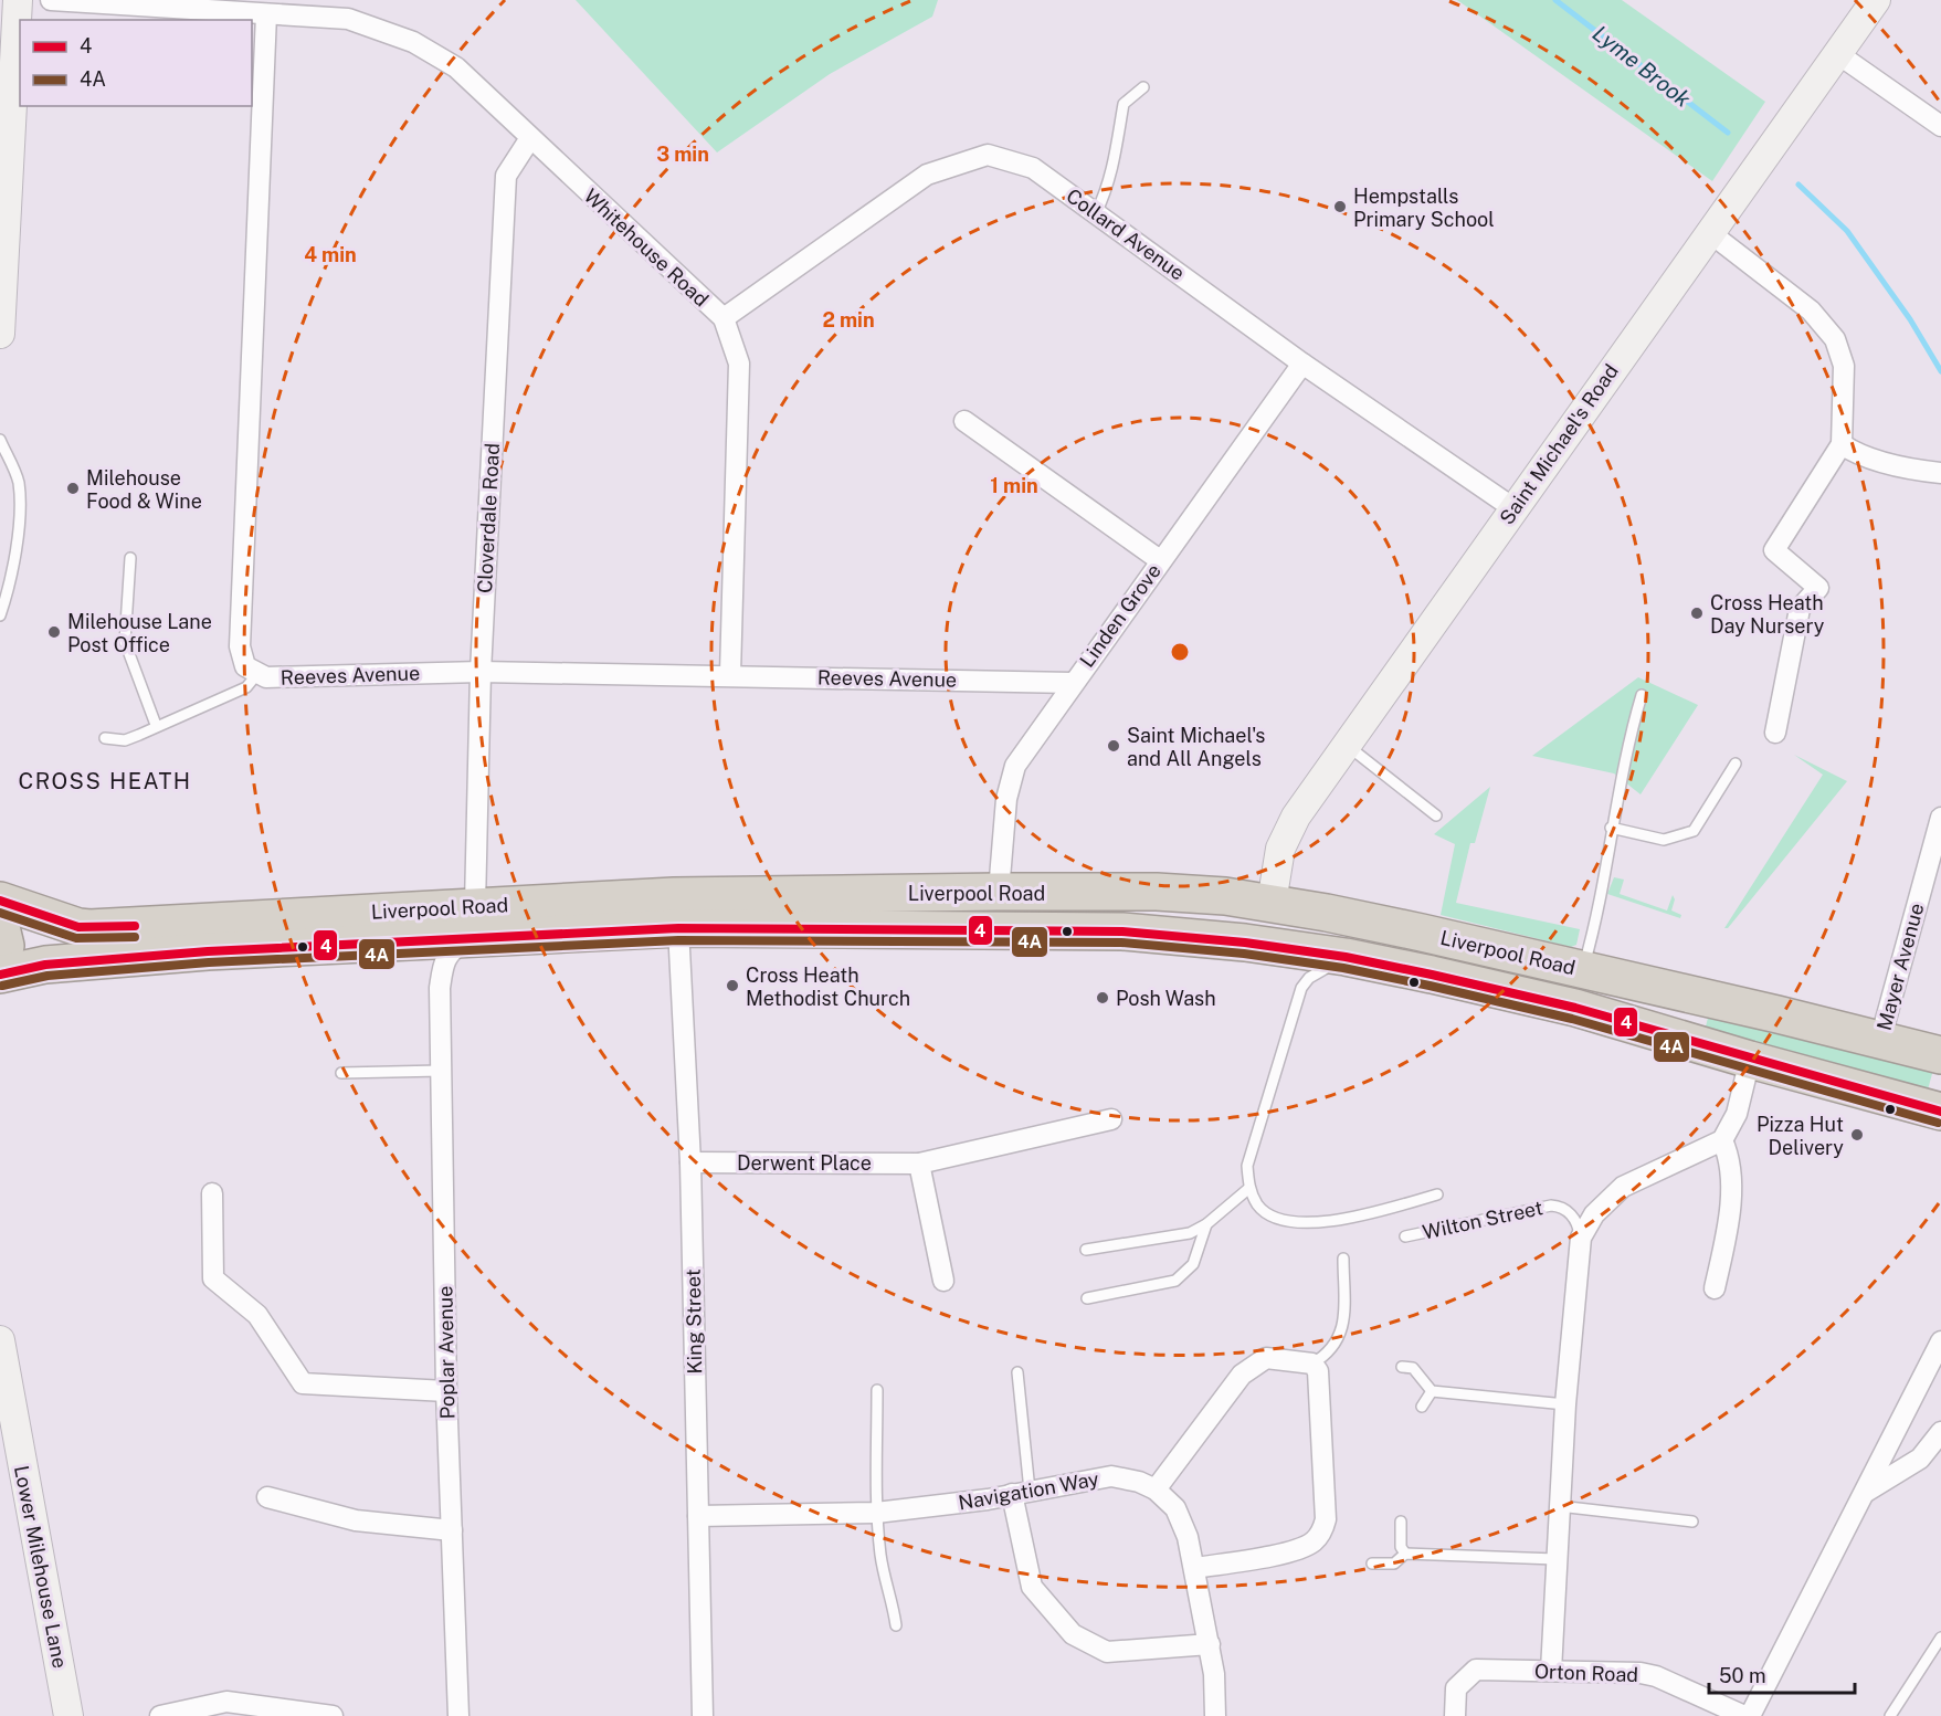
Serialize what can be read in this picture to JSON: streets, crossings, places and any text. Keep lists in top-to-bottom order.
{
  "streets": {
    "highway": ["Liverpool Road"],
    "street": [
      "Collard Avenue",
      "Whitehouse Road",
      "Saint Michael's Road",
      "Cloverdale Road",
      "Linden Grove",
      "Reeves Avenue",
      "Mayer Avenue",
      "Derwent Place",
      "King Street",
      "Poplar Avenue",
      "Navigation Way",
      "Lower Milehouse Lane",
      "Orton Road"
    ],
    "lane": ["Wilton Street"]
  },
  "crossings": [
    ["Collard Avenue", "Whitehouse Road"],
    ["Collard Avenue", "Saint Michael's Road"],
    ["Collard Avenue", "Linden Grove"],
    ["Whitehouse Road", "Cloverdale Road"],
    ["Whitehouse Road", "Reeves Avenue"],
    ["Saint Michael's Road", "Liverpool Road"],
    ["Cloverdale Road", "Reeves Avenue"],
    ["Cloverdale Road", "Liverpool Road"],
    ["Cloverdale Road", "Poplar Avenue"],
    ["Linden Grove", "Reeves Avenue"],
    ["Linden Grove", "Liverpool Road"],
    ["Liverpool Road", "Mayer Avenue"],
    ["Liverpool Road", "King Street"],
    ["Liverpool Road", "Poplar Avenue"],
    ["Derwent Place", "King Street"],
    ["King Street", "Navigation Way"]
  ],
  "districts": ["CROSS HEATH"],
  "water": ["Lyme Brook"],
  "places": [
    "Hempstalls Primary School",
    "Milehouse Food & Wine",
    "Cross Heath Day Nursery",
    "Milehouse Lane Post Office",
    "Saint Michael's and All Angels",
    "Cross Heath Methodist Church",
    "Posh Wash",
    "Pizza Hut Delivery"
  ],
  "lines": ["transit line 4", "transit line 4A"],
  "legend": ["4", "4A"],
  "scale_bar": "50 m",
  "rings": [
    "3 min",
    "4 min",
    "2 min",
    "1 min"
  ]
}
